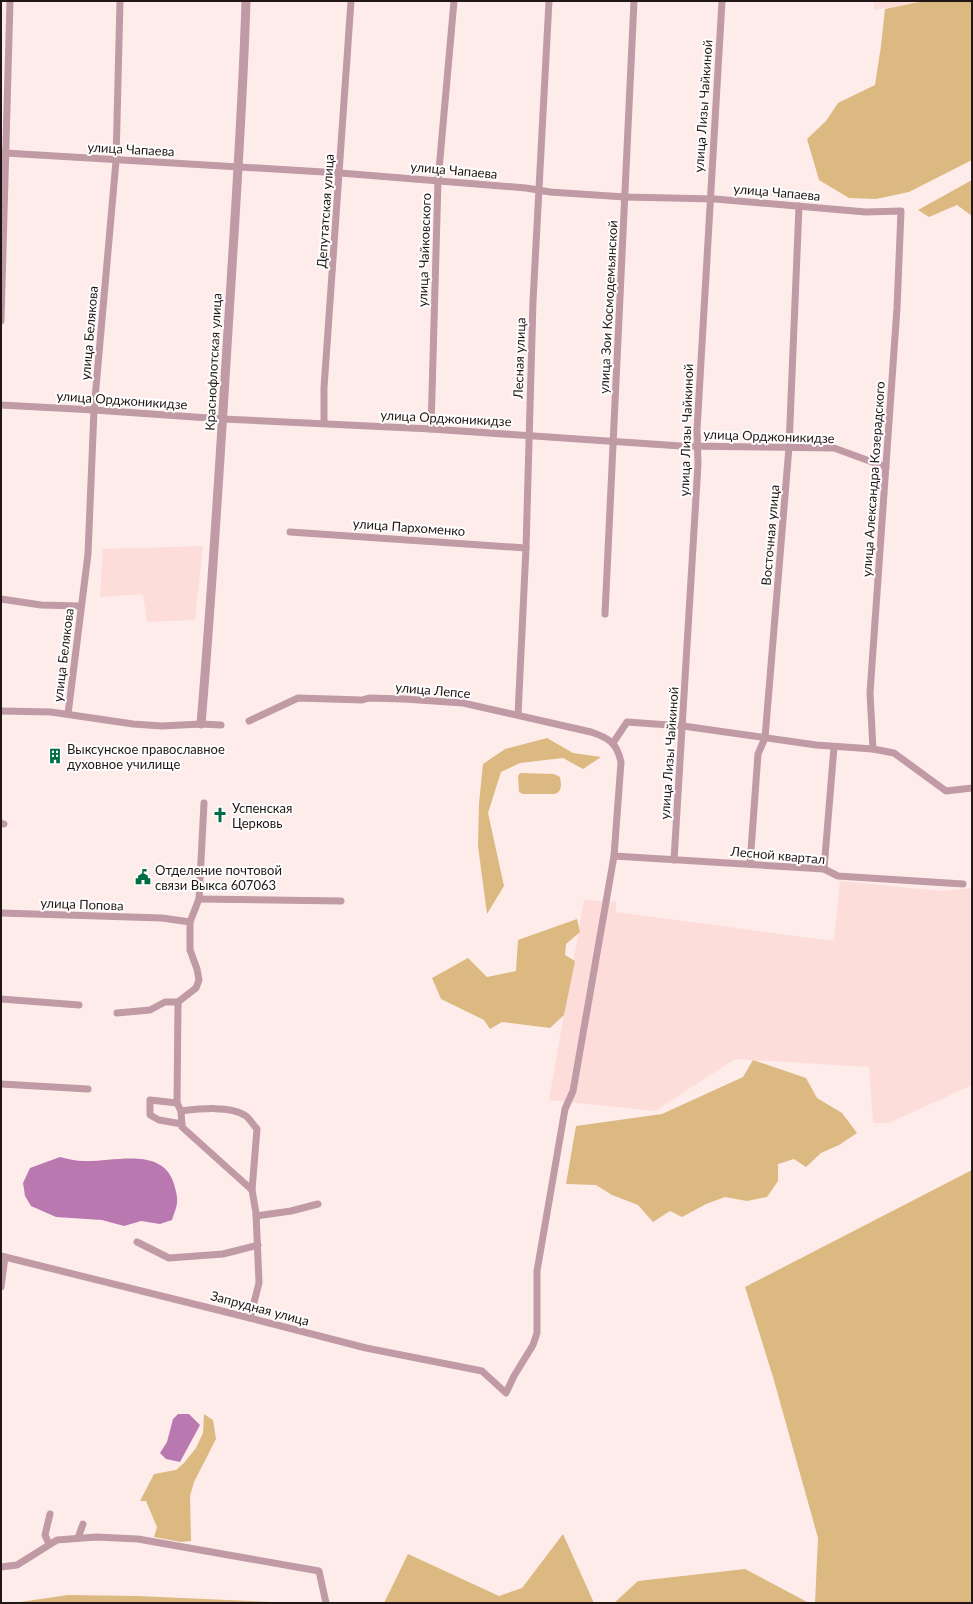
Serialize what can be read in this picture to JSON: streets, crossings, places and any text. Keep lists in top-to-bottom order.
{
  "streets": {
    "street": [
      "улица Лизы Чайкиной",
      "улица Чапаева",
      "Депутатская улица",
      "улица Чайковского",
      "улица Зои Космодемьянской",
      "улица Белякова",
      "Лесная улица",
      "Краснофлотская улица",
      "улица Орджоникидзе",
      "улица Александра Козерадского",
      "улица Пархоменко",
      "Восточная улица",
      "улица Лепсе",
      "Лесной квартал",
      "улица Попова",
      "Запрудная улица"
    ]
  },
  "crossings": [
    ["улица Лизы Чайкиной", "улица Чапаева"],
    ["улица Лизы Чайкиной", "улица Орджоникидзе"],
    ["улица Лизы Чайкиной", "Лесной квартал"],
    ["улица Чапаева", "Депутатская улица"],
    ["улица Чапаева", "улица Чайковского"],
    ["улица Чапаева", "улица Зои Космодемьянской"],
    ["улица Чапаева", "улица Белякова"],
    ["улица Чапаева", "Лесная улица"],
    ["улица Чапаева", "Краснофлотская улица"],
    ["улица Чапаева", "улица Александра Козерадского"],
    ["улица Чапаева", "Восточная улица"],
    ["Депутатская улица", "улица Орджоникидзе"],
    ["улица Чайковского", "улица Орджоникидзе"],
    ["улица Зои Космодемьянской", "улица Орджоникидзе"],
    ["улица Белякова", "улица Орджоникидзе"],
    ["Лесная улица", "улица Орджоникидзе"],
    ["Лесная улица", "улица Пархоменко"],
    ["Лесная улица", "улица Лепсе"],
    ["Краснофлотская улица", "улица Орджоникидзе"],
    ["улица Орджоникидзе", "улица Александра Козерадского"],
    ["улица Орджоникидзе", "Восточная улица"],
    ["Восточная улица", "Лесной квартал"],
    ["Лесной квартал", "Запрудная улица"]
  ],
  "places": {
    "building": ["Выксунское православное духовное училище"],
    "church": ["Успенская Церковь"],
    "public building": ["Отделение почтовой связи Выкса 607063"]
  }
}
